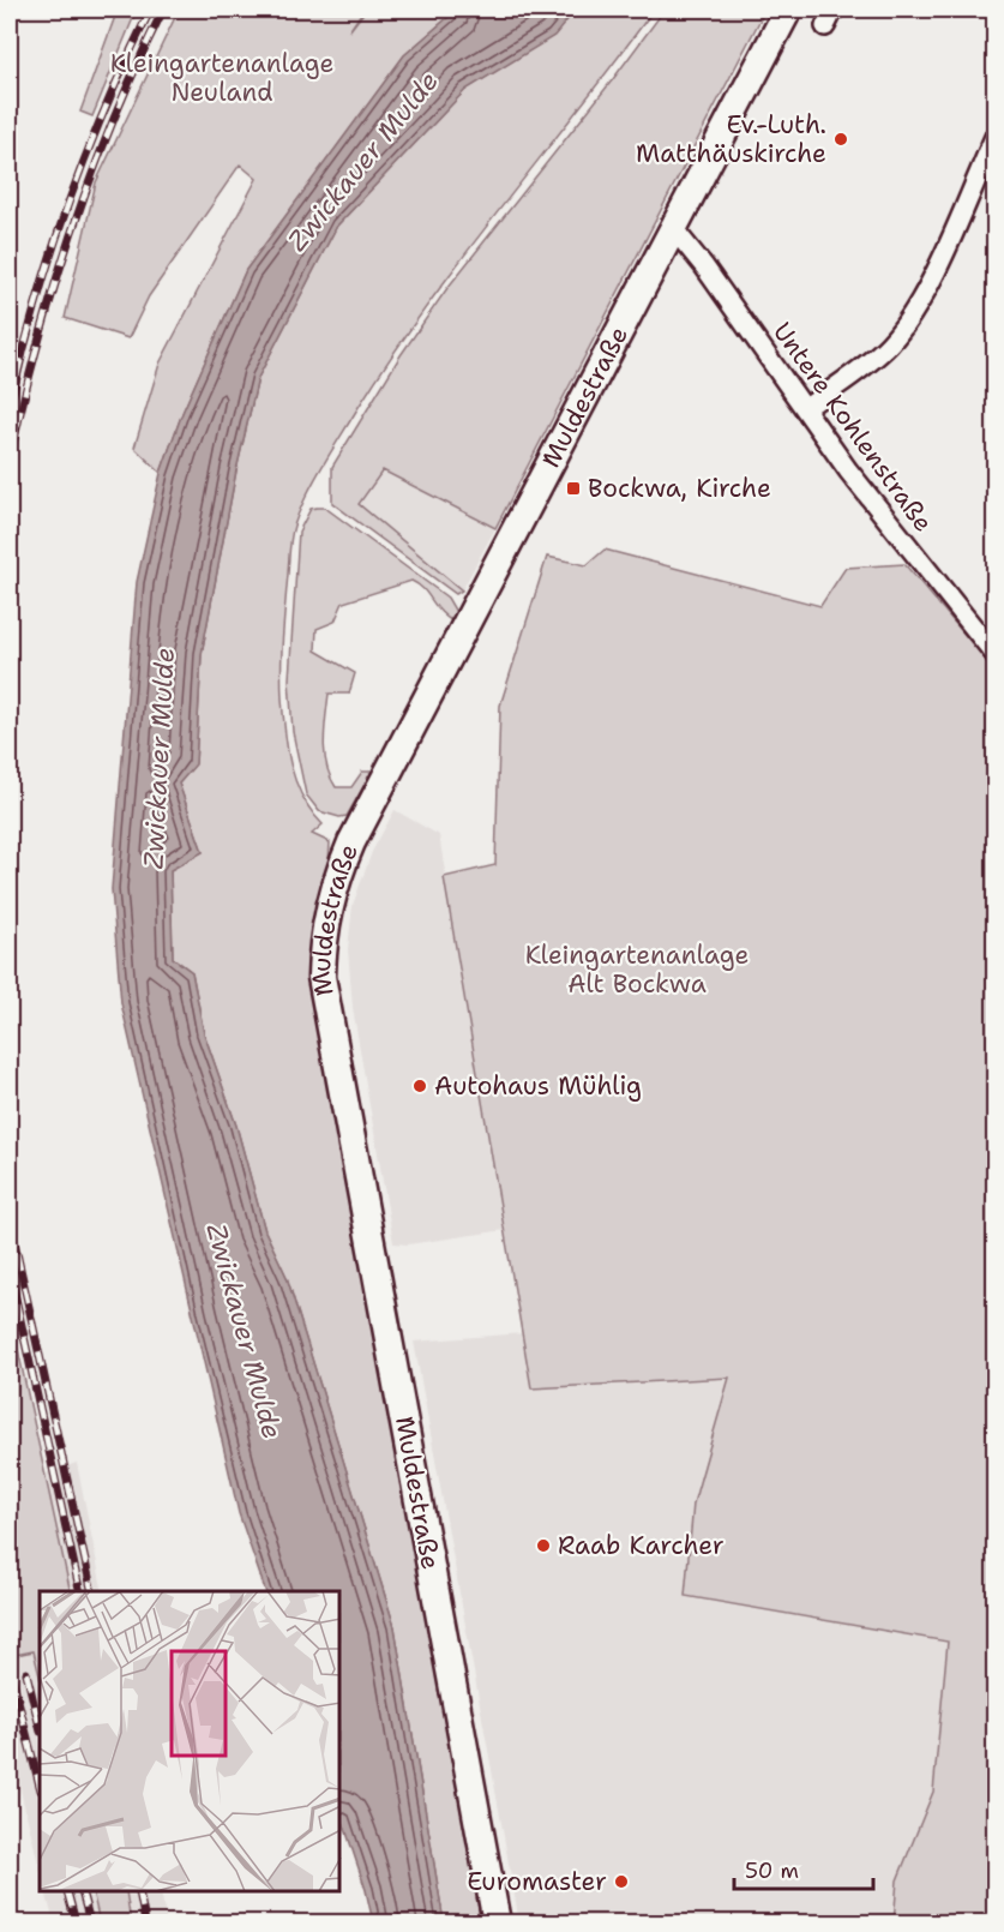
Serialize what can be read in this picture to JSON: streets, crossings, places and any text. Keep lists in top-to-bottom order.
{
  "streets": {
    "main road": ["Muldestraße"],
    "street": ["Untere Kohlenstraße"]
  },
  "crossings": [
    ["Muldestraße", "Untere Kohlenstraße"]
  ],
  "water": ["Zwickauer Mulde"],
  "parks": ["Kleingartenanlage Neuland", "Kleingartenanlage Alt Bockwa"],
  "places": {
    "other": [
      "Ev.-Luth. Matthäuskirche",
      "Autohaus Mühlig",
      "Raab Karcher",
      "Euromaster"
    ],
    "transit": ["Bockwa, Kirche"]
  },
  "scale_bar": "50 m"
}
